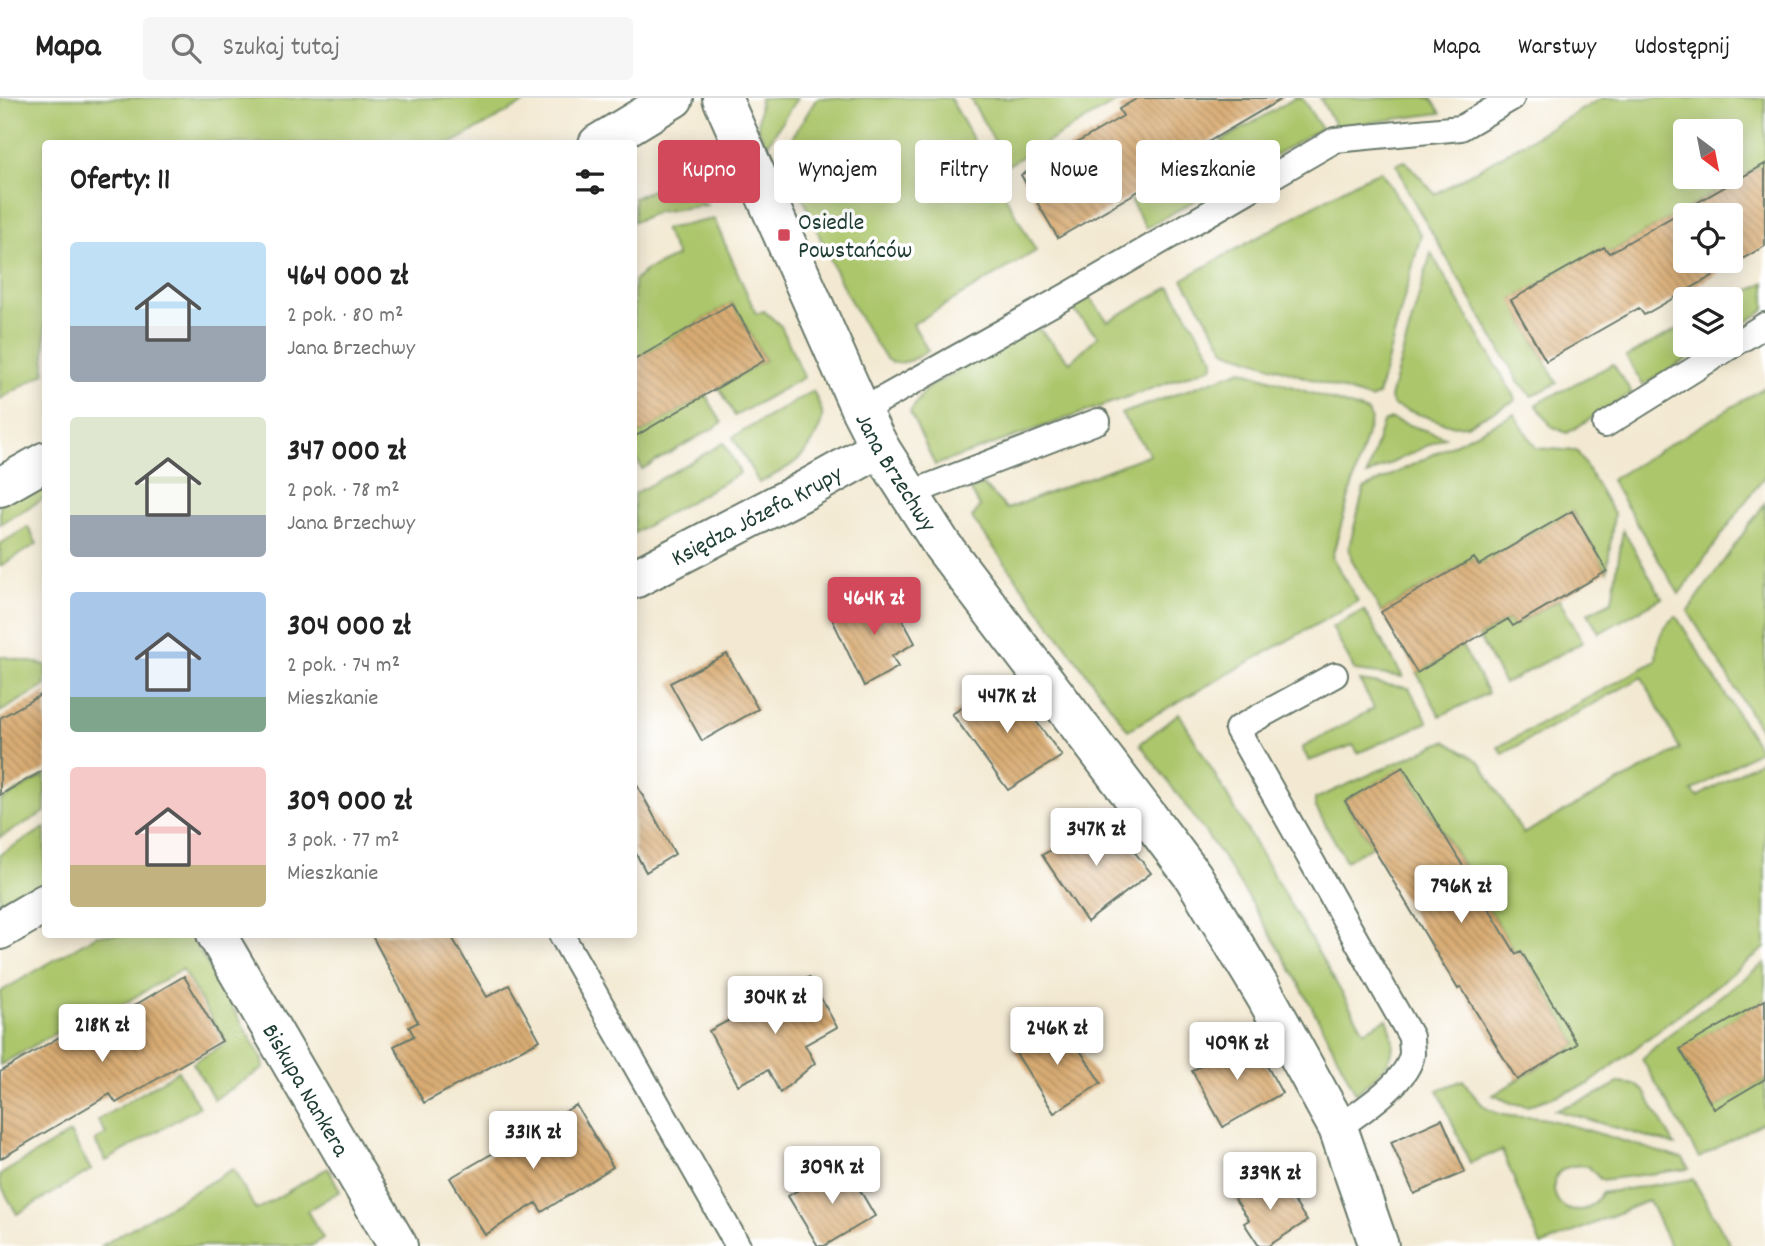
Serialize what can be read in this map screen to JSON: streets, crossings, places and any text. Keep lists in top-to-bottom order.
{
  "streets": {
    "street": ["Jana Brzechwy", "Księdza Józefa Krupy", "Biskupa Nankera"]
  },
  "crossings": [
    ["Jana Brzechwy", "Księdza Józefa Krupy"]
  ],
  "places": {
    "transit": ["Osiedle Powstańców"]
  },
  "north": "bottom right",
  "page": {
    "header": "Mapa",
    "search": "Szukaj tutaj",
    "nav": ["Mapa", "Warstwy", "Udostępnij"],
    "chip": [
      "Kupno",
      "Wynajem",
      "Filtry",
      "Nowe",
      "Mieszkanie"
    ],
    "heading": "Oferty: 11",
    "list": [
      {
        "name": "464 000 zł",
        "note": "2 pok. · 80 m² · Jana Brzechwy"
      },
      {
        "name": "347 000 zł",
        "note": "2 pok. · 78 m² · Jana Brzechwy"
      },
      {
        "name": "304 000 zł",
        "note": "2 pok. · 74 m² · Mieszkanie"
      },
      {
        "name": "309 000 zł",
        "note": "3 pok. · 77 m² · Mieszkanie"
      }
    ],
    "price": [
      "464K zł",
      "447K zł",
      "347K zł",
      "796K zł",
      "304K zł",
      "218K zł",
      "246K zł",
      "409K zł",
      "331K zł",
      "309K zł",
      "339K zł"
    ]
  }
}
